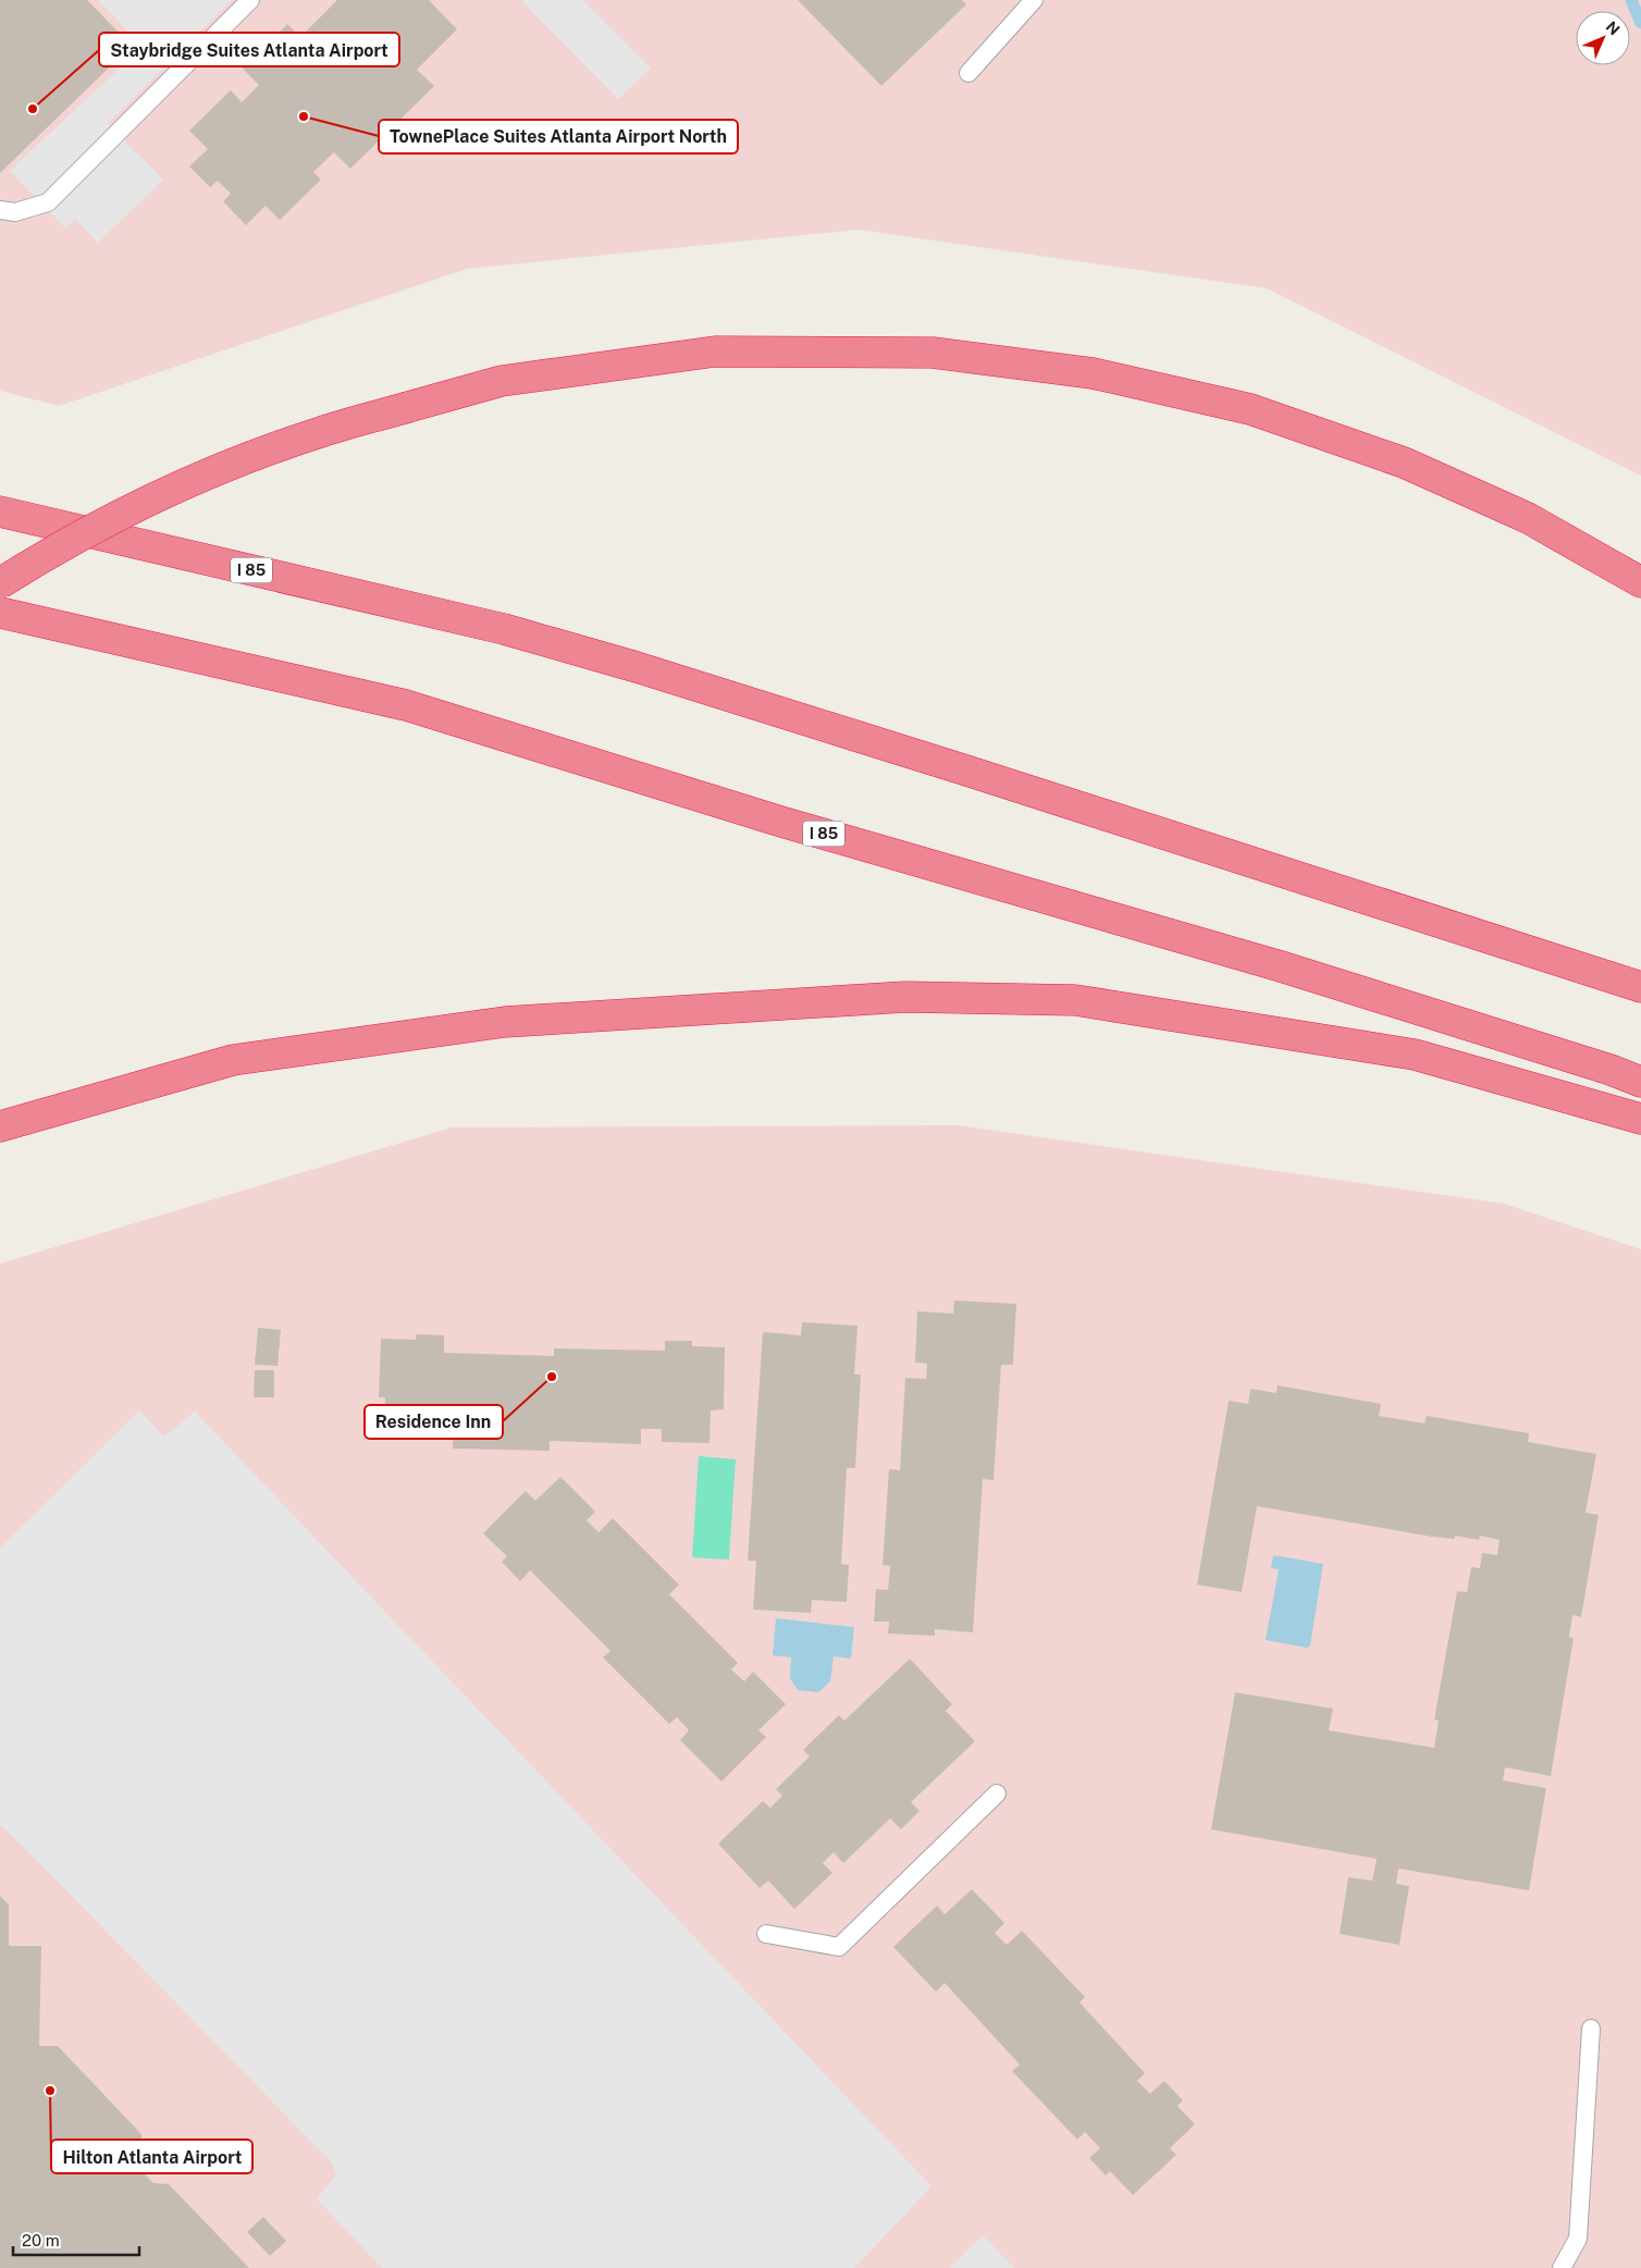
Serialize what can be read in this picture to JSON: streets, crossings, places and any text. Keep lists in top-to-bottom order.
{
  "streets": {
    "highway": ["I 85"]
  },
  "places": [
    "Staybridge Suites Atlanta Airport",
    "TownePlace Suites Atlanta Airport North",
    "Residence Inn",
    "Hilton Atlanta Airport"
  ],
  "scale_bar": "20 m",
  "north": "top right"
}
